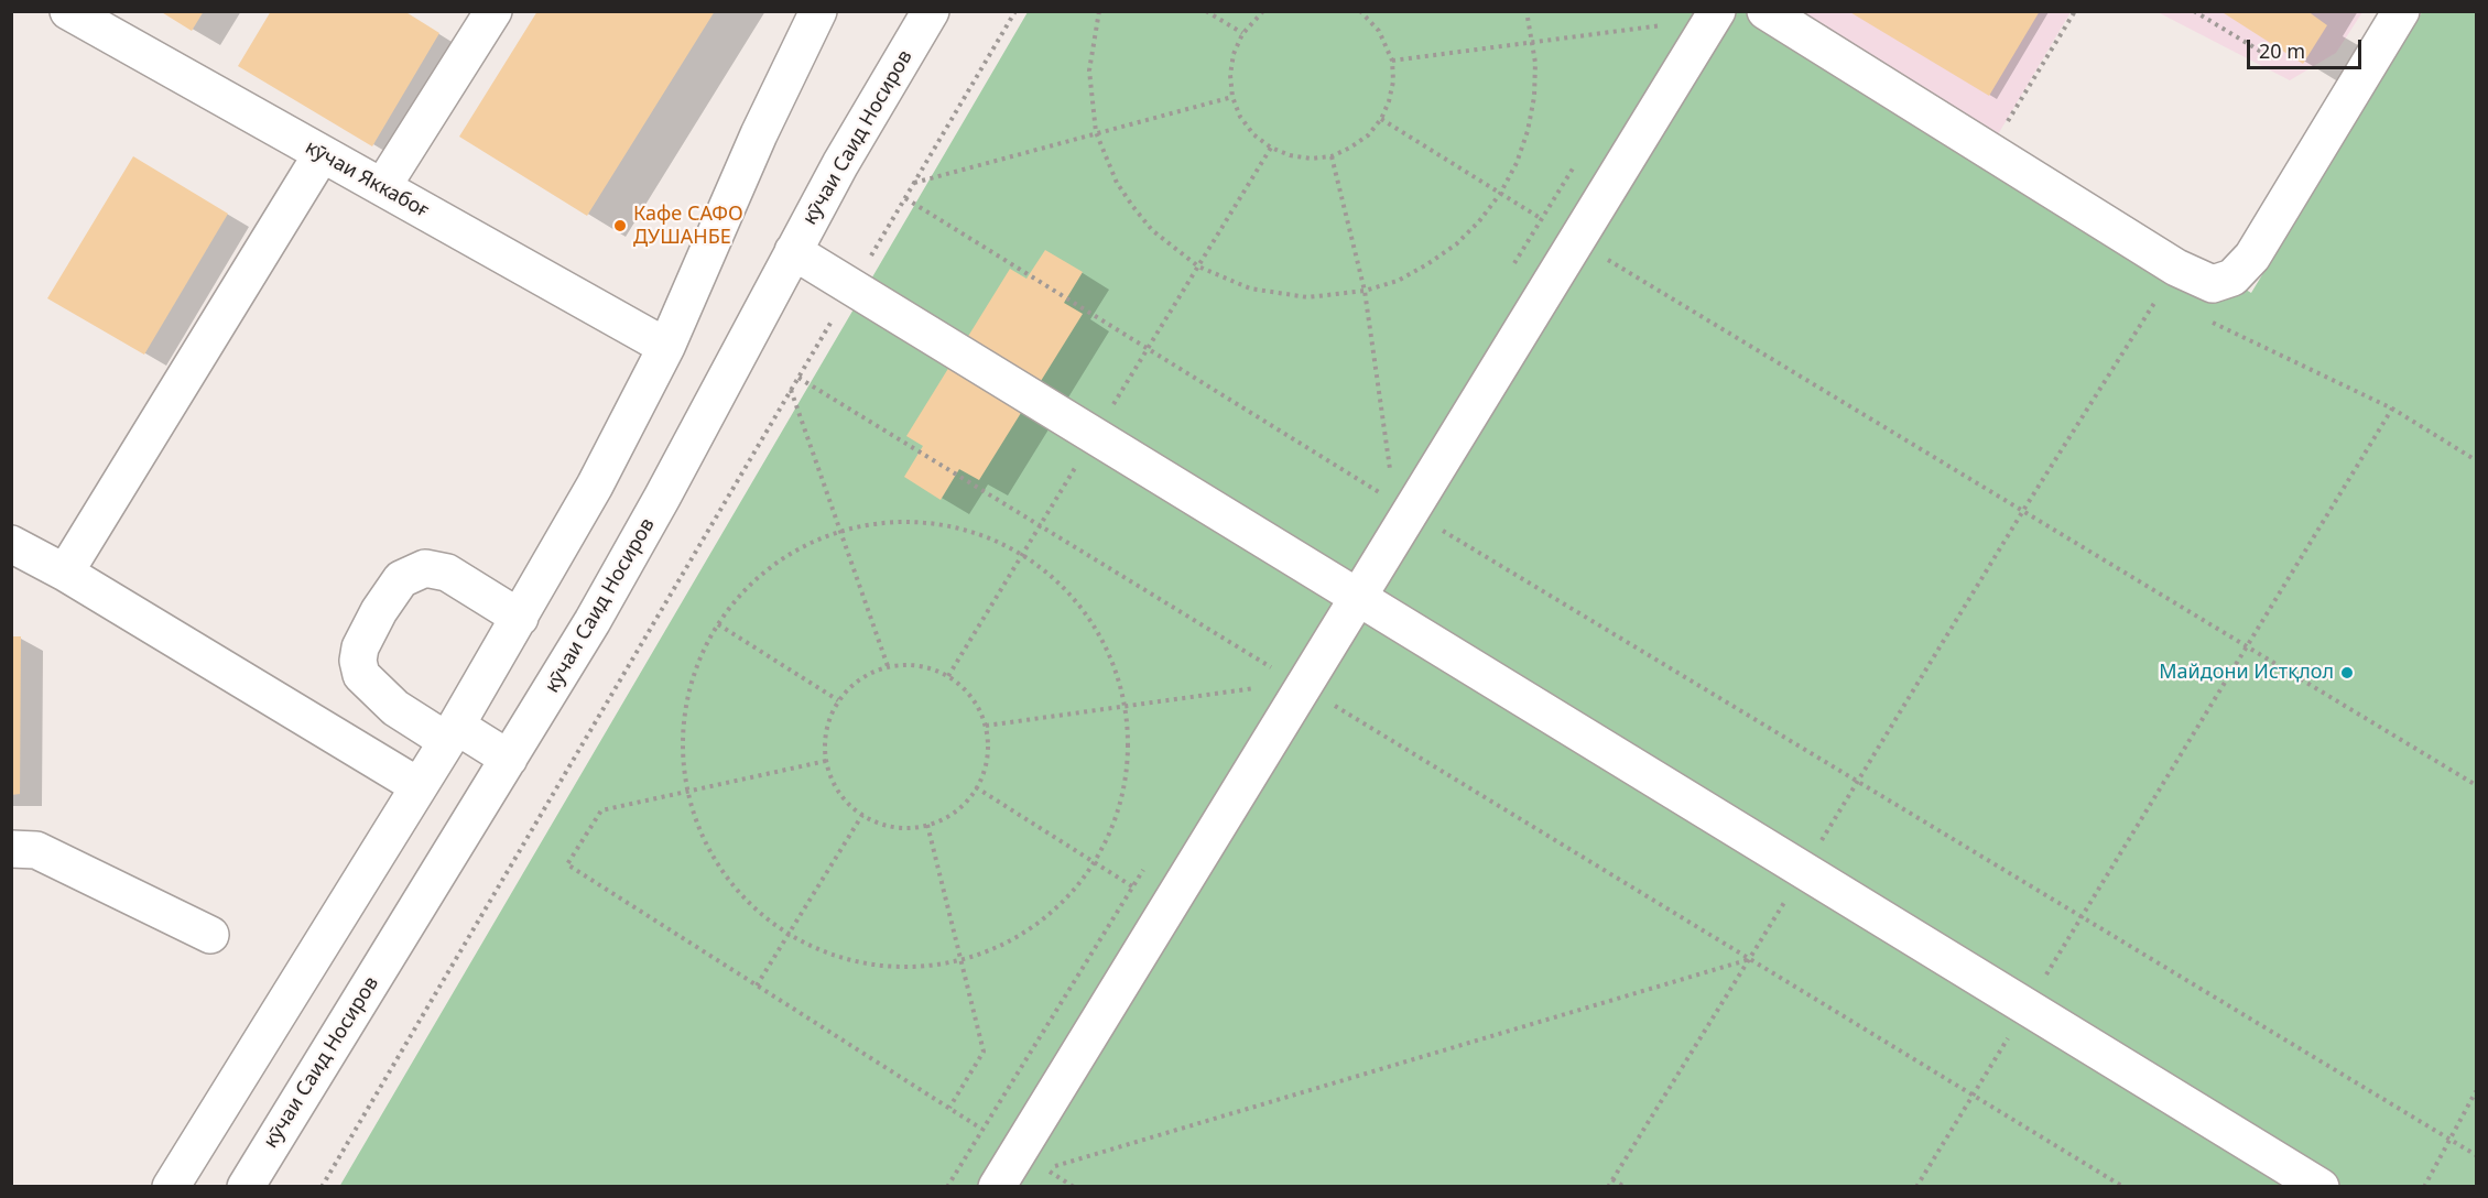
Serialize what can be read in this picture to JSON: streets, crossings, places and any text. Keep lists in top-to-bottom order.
{
  "streets": {
    "street": ["кӯчаи Саид Носиров", "кӯчаи Яккабоғ"]
  },
  "places": ["Кафе САФО ДУШАНБЕ", "Майдони Истқлол"],
  "scale_bar": "20 m"
}
